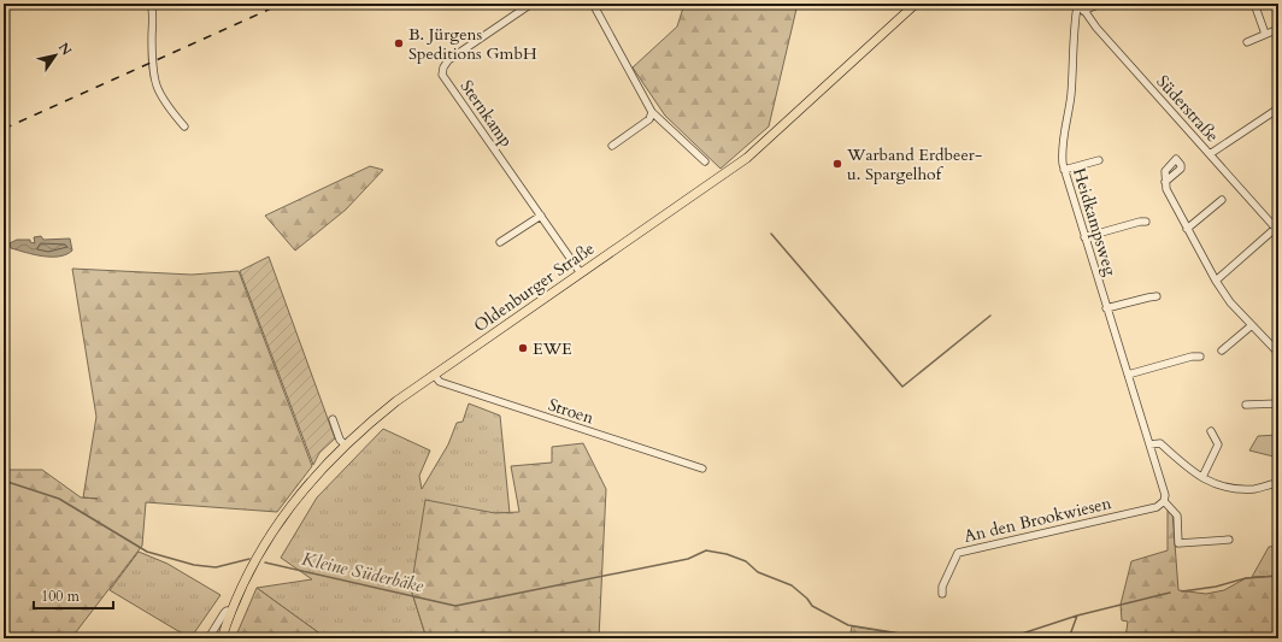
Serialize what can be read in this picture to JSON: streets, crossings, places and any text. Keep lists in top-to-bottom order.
{
  "streets": {
    "main road": ["Oldenburger Straße"],
    "street": [
      "Süderstraße",
      "Sternkamp",
      "Heidkampsweg",
      "Stroen",
      "An den Brookwiesen"
    ]
  },
  "crossings": [
    ["Süderstraße", "Heidkampsweg"],
    ["Sternkamp", "Oldenburger Straße"],
    ["Heidkampsweg", "An den Brookwiesen"],
    ["Oldenburger Straße", "Stroen"]
  ],
  "water": ["Kleine Süderbäke"],
  "places": ["B. Jürgens Speditions GmbH", "Warband Erdbeer- u. Spargelhof", "EWE"],
  "scale_bar": "100 m",
  "north": "top right"
}
